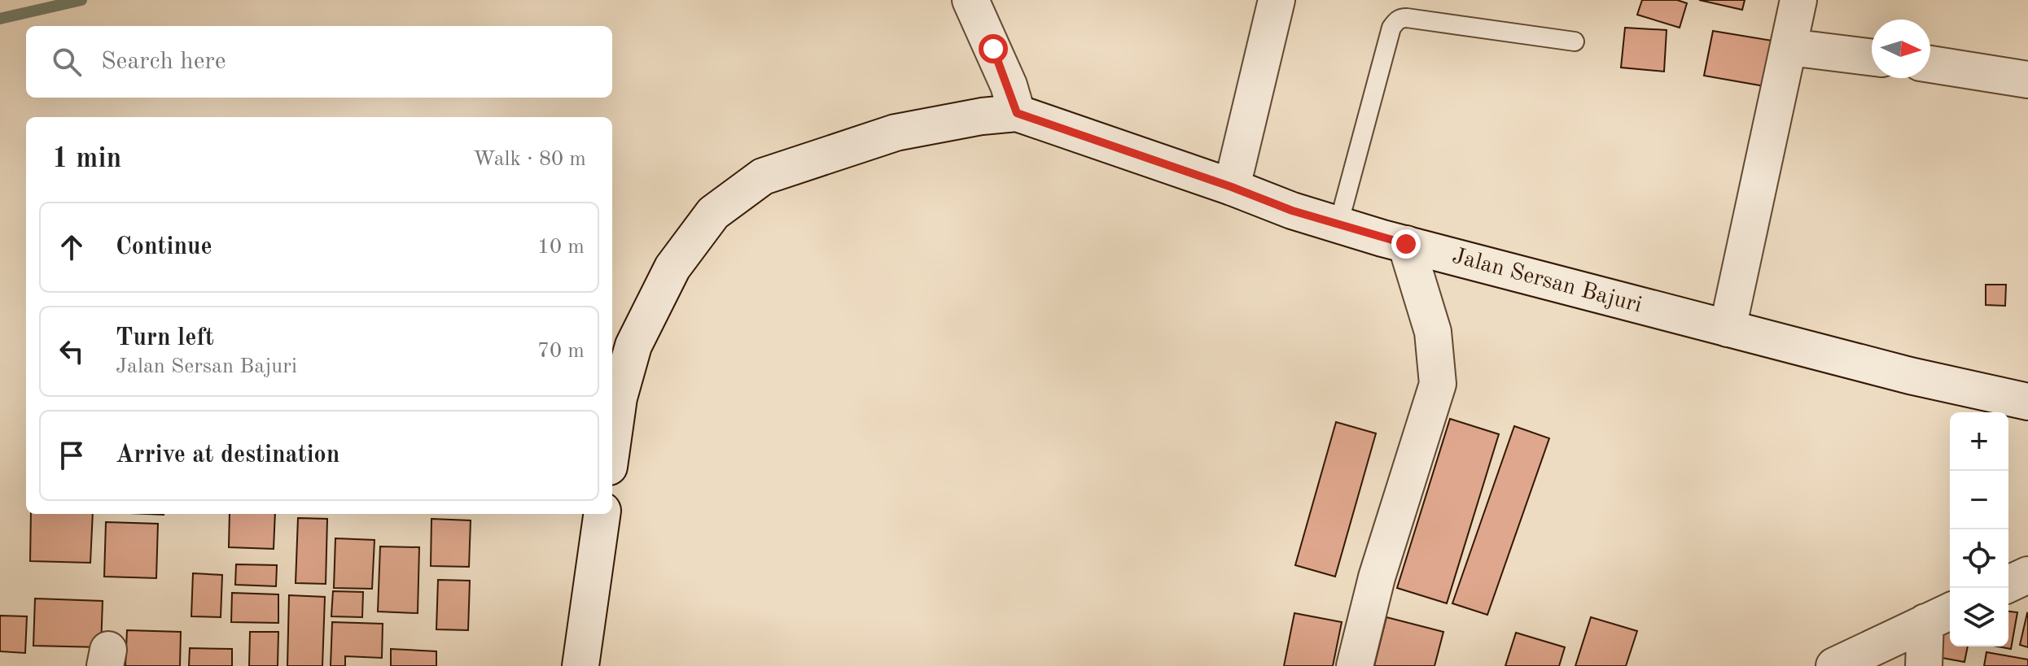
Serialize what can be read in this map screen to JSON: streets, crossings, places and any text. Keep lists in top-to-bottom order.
{
  "streets": {
    "main road": ["Jalan Sersan Bajuri"]
  },
  "north": "right",
  "page": {
    "search": "Search here",
    "heading": ["1 min", "Walk · 80 m"],
    "list": [
      ["Continue", "10 m"],
      ["Turn left", "Jalan Sersan Bajuri", "70 m"],
      "Arrive at destination"
    ],
    "map_buttons": ["+", "−"]
  }
}
